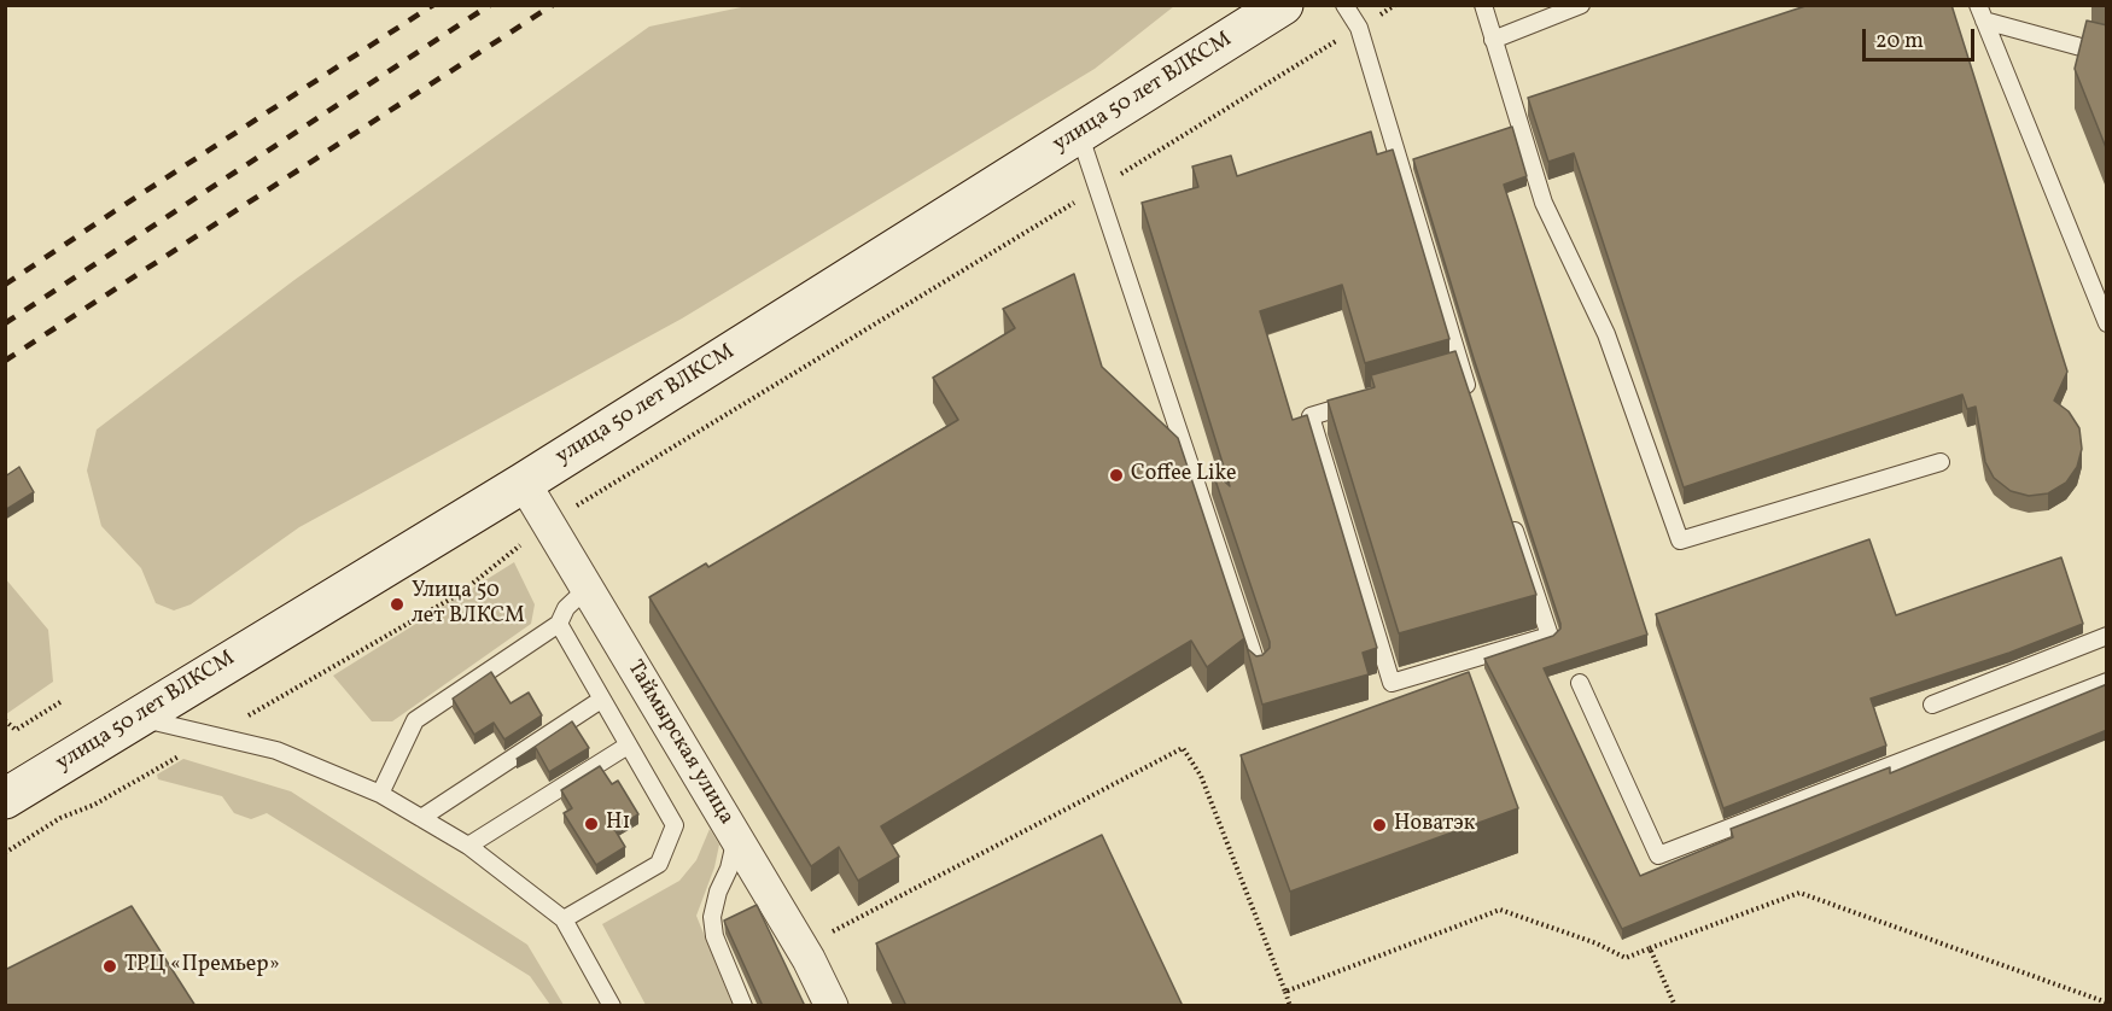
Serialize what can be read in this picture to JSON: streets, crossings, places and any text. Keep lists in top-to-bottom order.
{
  "streets": {
    "street": ["улица 50 лет ВЛКСМ", "Таймырская улица"]
  },
  "crossings": [
    ["улица 50 лет ВЛКСМ", "Таймырская улица"]
  ],
  "places": [
    "Coffee Like",
    "Улица 50 лет ВЛКСМ",
    "Н1",
    "Новатэк",
    "ТРЦ «Премьер»"
  ],
  "scale_bar": "20 m"
}
